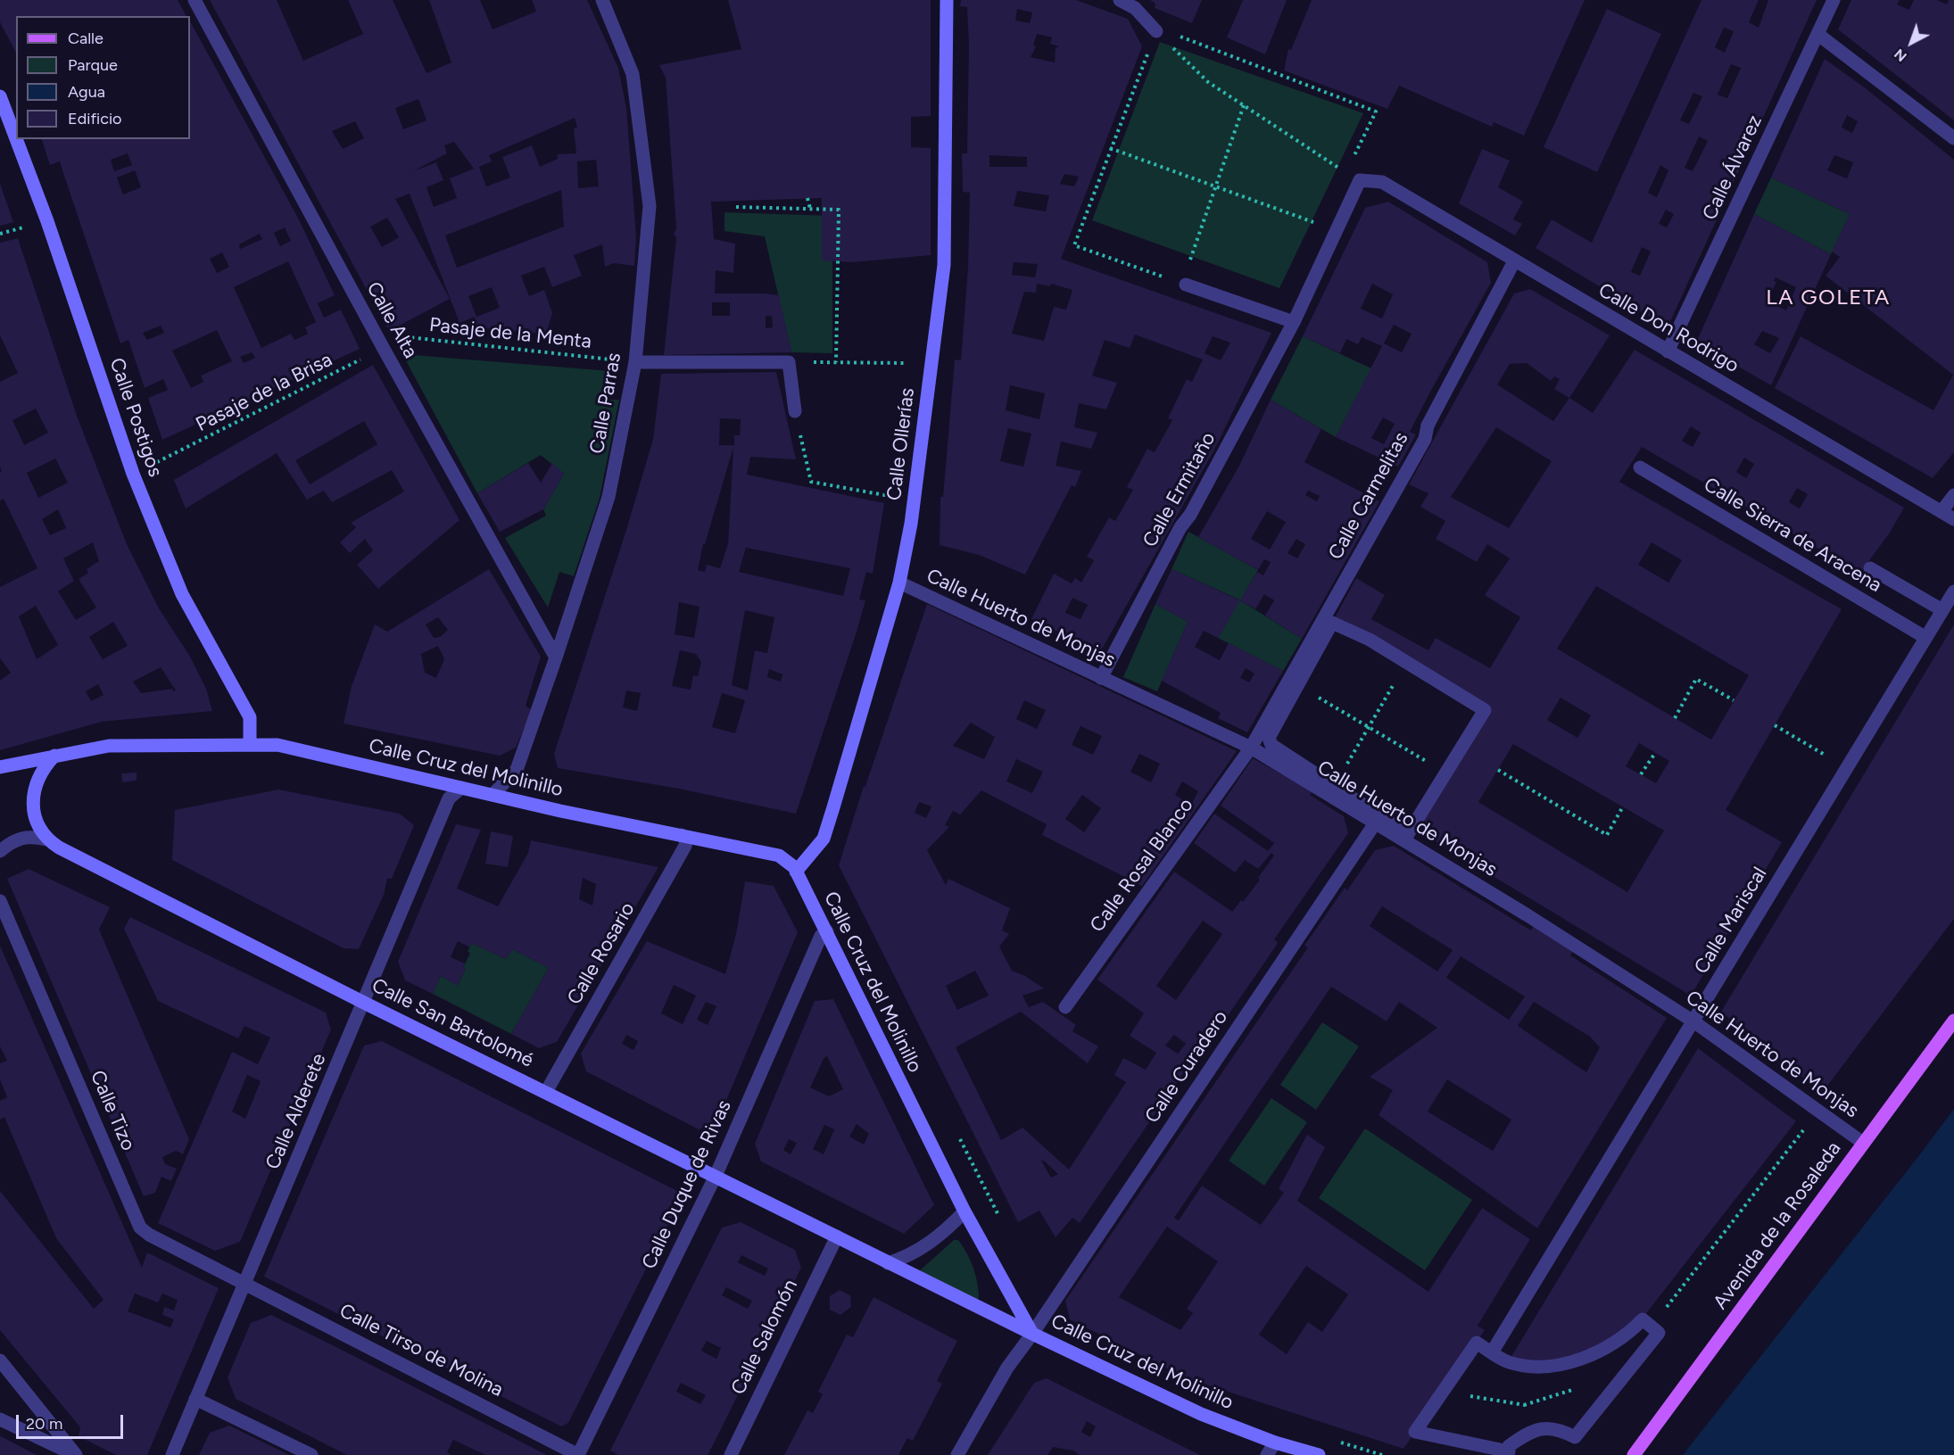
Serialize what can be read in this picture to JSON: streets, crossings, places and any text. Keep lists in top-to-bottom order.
{
  "streets": {
    "main road": [
      "Calle Postigos",
      "Calle Ollerías",
      "Calle Cruz del Molinillo",
      "Calle San Bartolomé",
      "Avenida de la Rosaleda"
    ],
    "street": [
      "Calle Álvarez",
      "Calle Alta",
      "Calle Don Rodrigo",
      "Calle Parras",
      "Calle Ermitaño",
      "Calle Carmelitas",
      "Calle Sierra de Aracena",
      "Calle Huerto de Monjas",
      "Calle Rosal Blanco",
      "Calle Mariscal",
      "Calle Rosario",
      "Calle Curadero",
      "Calle Tizo",
      "Calle Alderete",
      "Calle Duque de Rivas",
      "Calle Salomón",
      "Calle Tirso de Molina"
    ],
    "path": ["Pasaje de la Menta", "Pasaje de la Brisa"]
  },
  "crossings": [
    ["Calle Álvarez", "Calle Don Rodrigo"],
    ["Calle Alta", "Pasaje de la Menta"],
    ["Calle Alta", "Pasaje de la Brisa"],
    ["Calle Alta", "Calle Parras"],
    ["Calle Don Rodrigo", "Calle Ermitaño"],
    ["Calle Don Rodrigo", "Calle Carmelitas"],
    ["Pasaje de la Menta", "Pasaje de la Brisa"],
    ["Pasaje de la Menta", "Calle Parras"],
    ["Calle Parras", "Calle Cruz del Molinillo"],
    ["Calle Postigos", "Calle Cruz del Molinillo"],
    ["Calle Ollerías", "Calle Huerto de Monjas"],
    ["Calle Ollerías", "Calle Cruz del Molinillo"],
    ["Calle Ermitaño", "Calle Huerto de Monjas"],
    ["Calle Carmelitas", "Calle Huerto de Monjas"],
    ["Calle Carmelitas", "Calle Rosal Blanco"],
    ["Calle Sierra de Aracena", "Calle Mariscal"],
    ["Calle Huerto de Monjas", "Calle Rosal Blanco"],
    ["Calle Huerto de Monjas", "Calle Mariscal"],
    ["Calle Huerto de Monjas", "Calle Curadero"],
    ["Calle Huerto de Monjas", "Avenida de la Rosaleda"],
    ["Calle Cruz del Molinillo", "Calle Rosario"],
    ["Calle Cruz del Molinillo", "Calle San Bartolomé"],
    ["Calle Cruz del Molinillo", "Calle Curadero"],
    ["Calle Cruz del Molinillo", "Calle Alderete"],
    ["Calle Cruz del Molinillo", "Calle Duque de Rivas"],
    ["Calle Rosario", "Calle San Bartolomé"],
    ["Calle San Bartolomé", "Calle Curadero"],
    ["Calle San Bartolomé", "Calle Alderete"],
    ["Calle San Bartolomé", "Calle Duque de Rivas"],
    ["Calle San Bartolomé", "Calle Salomón"],
    ["Calle Tizo", "Calle Alderete"],
    ["Calle Tizo", "Calle Tirso de Molina"],
    ["Calle Alderete", "Calle Tirso de Molina"],
    ["Calle Duque de Rivas", "Calle Tirso de Molina"]
  ],
  "districts": ["LA GOLETA"],
  "legend": [
    "Calle",
    "Parque",
    "Agua",
    "Edificio"
  ],
  "scale_bar": "20 m",
  "north": "bottom left"
}
